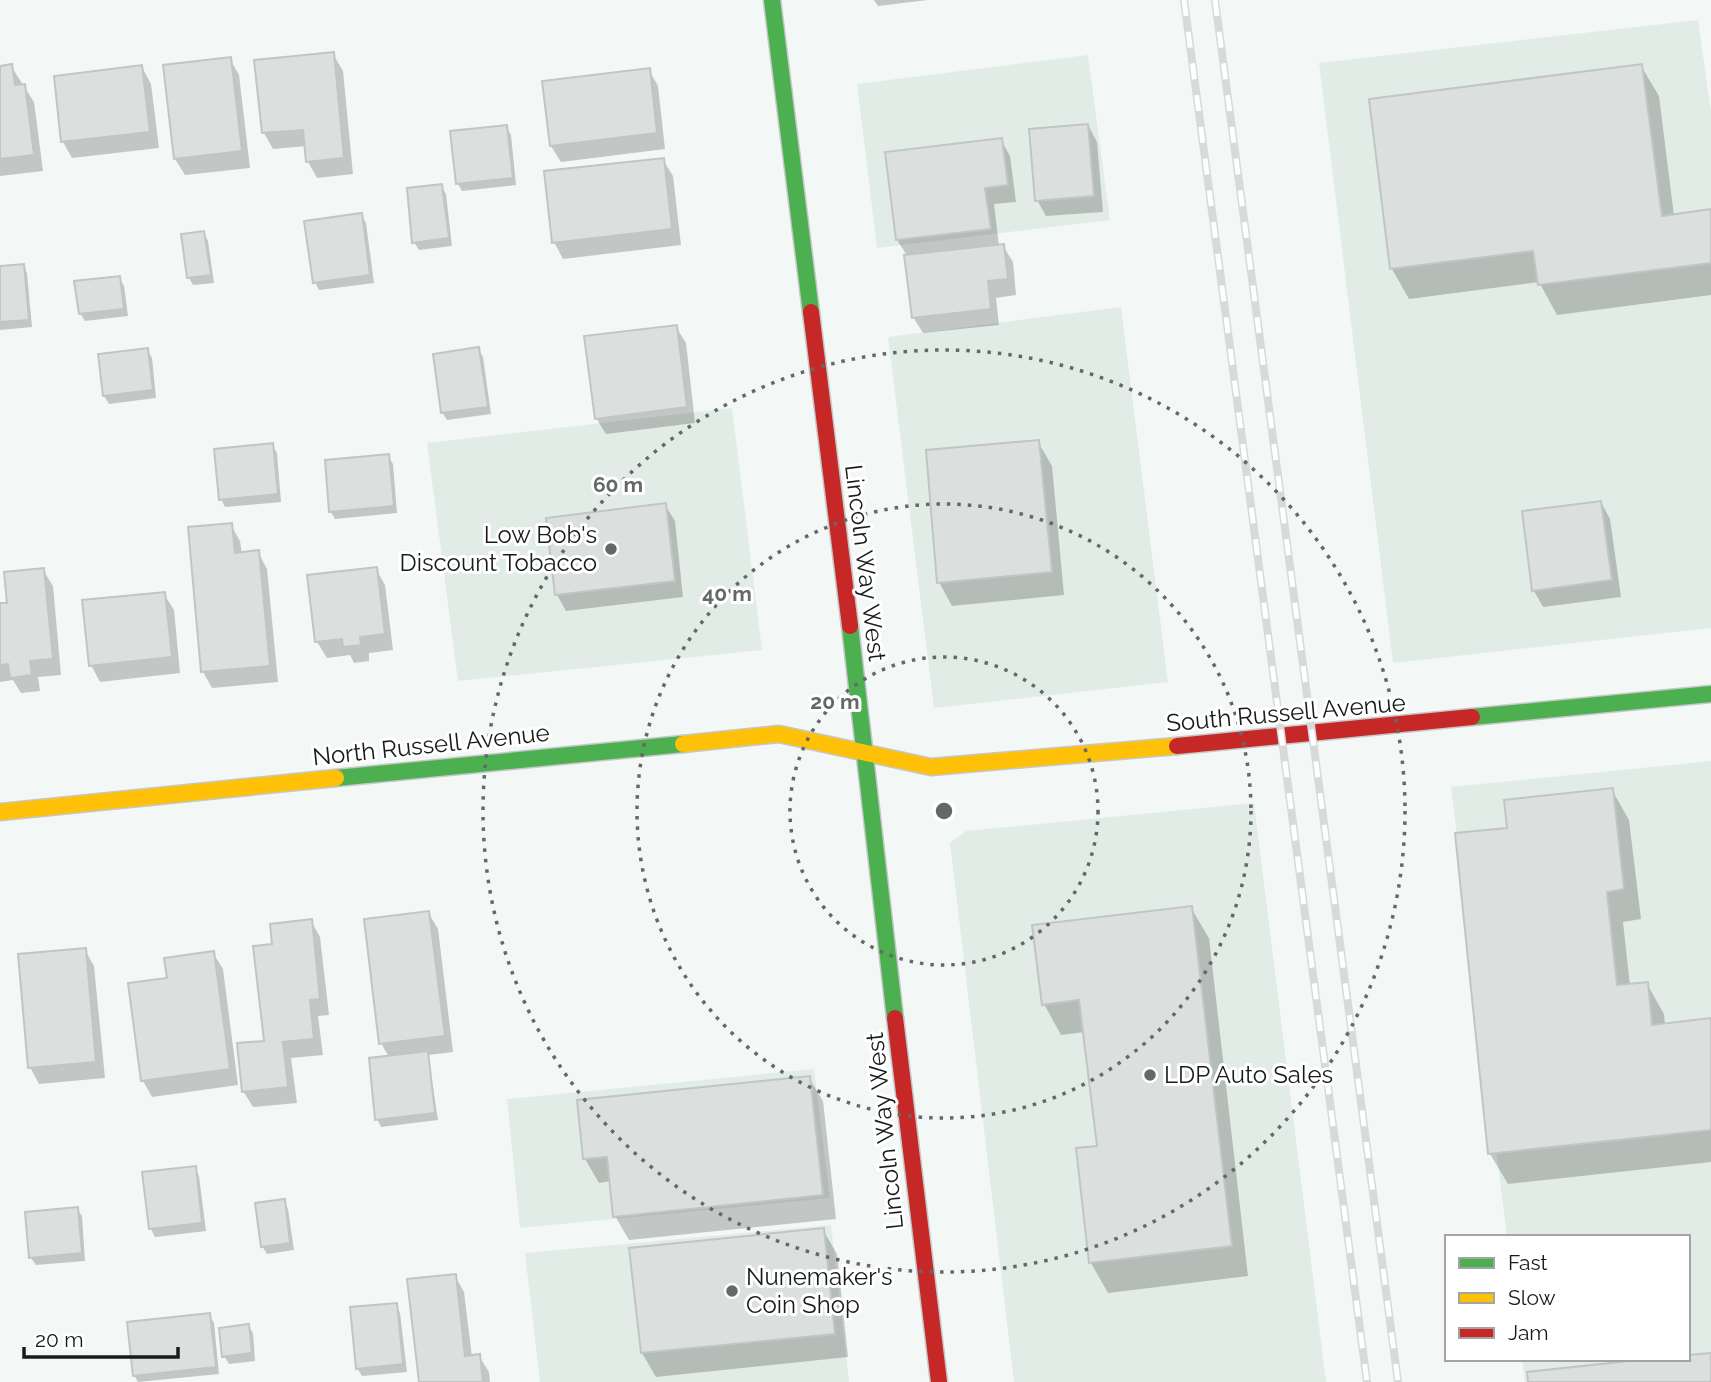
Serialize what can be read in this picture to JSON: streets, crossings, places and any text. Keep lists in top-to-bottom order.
{
  "streets": {
    "street": ["Lincoln Way West", "South Russell Avenue", "North Russell Avenue"]
  },
  "crossings": [
    ["Lincoln Way West", "South Russell Avenue"],
    ["Lincoln Way West", "North Russell Avenue"],
    ["South Russell Avenue", "North Russell Avenue"]
  ],
  "places": ["Low Bob's Discount Tobacco", "LDP Auto Sales", "Nunemaker's Coin Shop"],
  "legend": ["Fast", "Slow", "Jam"],
  "scale_bar": "20 m",
  "rings": ["60 m", "40 m", "20 m"]
}
